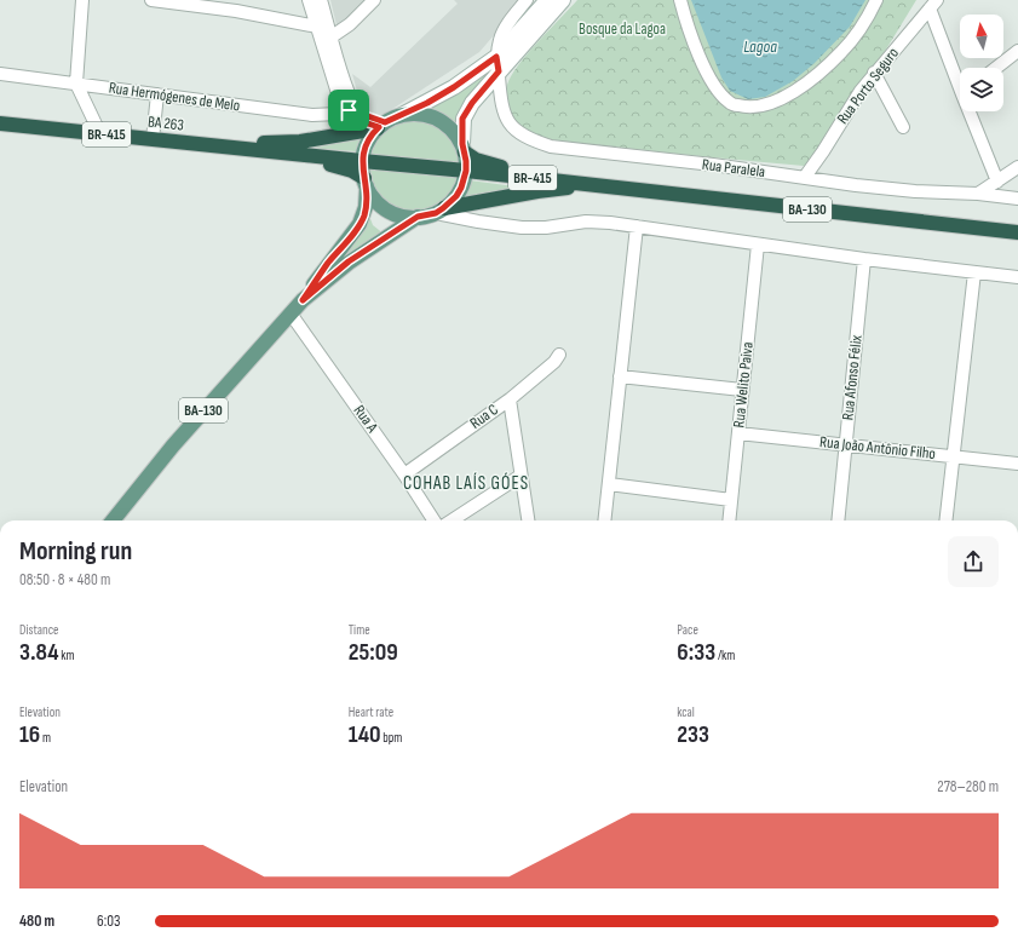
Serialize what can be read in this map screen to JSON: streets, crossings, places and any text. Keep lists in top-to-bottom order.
{
  "streets": {
    "highway": ["BA 263", "BR-415", "BA-130"],
    "street": [
      "Rua Porto Seguro",
      "Rua Hermógenes de Melo",
      "Rua Paralela",
      "Rua Afonso Félix",
      "Rua Welito Paiva",
      "Rua C",
      "Rua A",
      "Rua João Antônio Filho"
    ]
  },
  "crossings": [
    ["Rua Porto Seguro", "Rua Paralela"],
    ["BA 263", "BR-415"],
    ["BR-415", "BA-130"],
    ["BA-130", "Rua A"],
    ["Rua Afonso Félix", "Rua João Antônio Filho"],
    ["Rua Welito Paiva", "Rua João Antônio Filho"],
    ["Rua C", "Rua A"]
  ],
  "districts": ["COHAB LAÍS GÓES"],
  "water": ["Lagoa"],
  "parks": ["Bosque da Lagoa"],
  "north": "top",
  "page": {
    "heading": ["Morning run", "08:50 · 8 × 480 m"],
    "stats": [
      ["Distance", "3.84 km"],
      ["Time", "25:09"],
      ["Pace", "6:33 /km"],
      ["Elevation", "16 m"],
      ["Heart rate", "140 bpm"],
      ["kcal", "233"]
    ],
    "chart": ["Elevation", "278–280 m"],
    "list": [
      {
        "name": "480 m",
        "note": "6:03"
      }
    ]
  }
}
